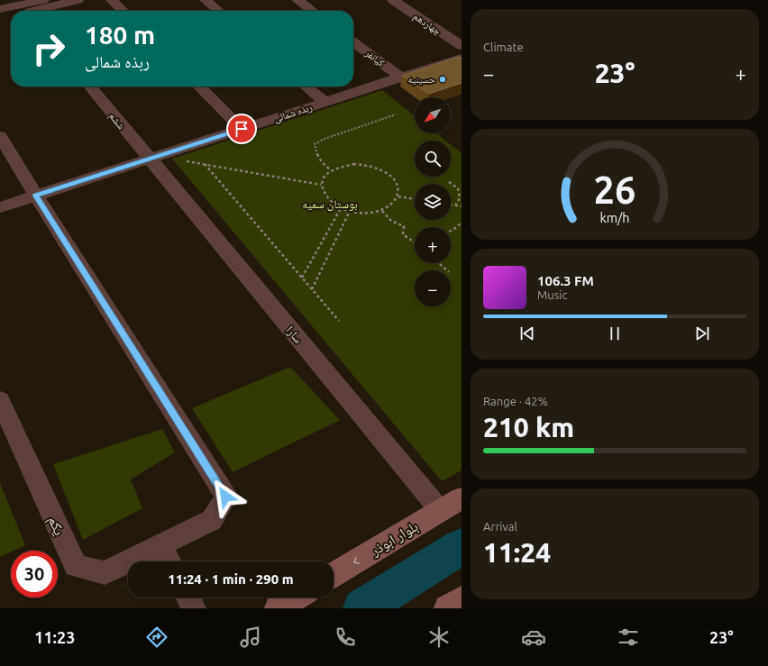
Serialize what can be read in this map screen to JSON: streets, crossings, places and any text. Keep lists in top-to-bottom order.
{
  "streets": {
    "main road": ["بلوار ابوذر"],
    "street": [
      "چهاردهم",
      "کیانفر",
      "ربذه شمالی",
      "ششم",
      "سارا",
      "یکم"
    ]
  },
  "crossings": [
    ["کیانفر", "ربذه شمالی"],
    ["ربذه شمالی", "ششم"],
    ["ربذه شمالی", "سارا"],
    ["ششم", "سارا"],
    ["سارا", "بلوار ابوذر"]
  ],
  "one_way": ["بلوار ابوذر"],
  "parks": ["بوستان سمیه"],
  "places": ["حسینیه"],
  "north": "bottom left",
  "page": {
    "tile": [
      "Climate",
      ["Range · 42%", "210 km"],
      ["Arrival", "11:24"]
    ],
    "turn": ["180 m", "ربذه شمالی"],
    "heat": ["−", "23°", "+"],
    "map_buttons": ["+", "−"],
    "song": ["106.3 FM", "Music"],
    "limit": "30",
    "trip": "11:24 · 1 min · 290 m",
    "tabs": ["11:23", "23°"],
    "gauge": ["26", "km/h"]
  }
}
